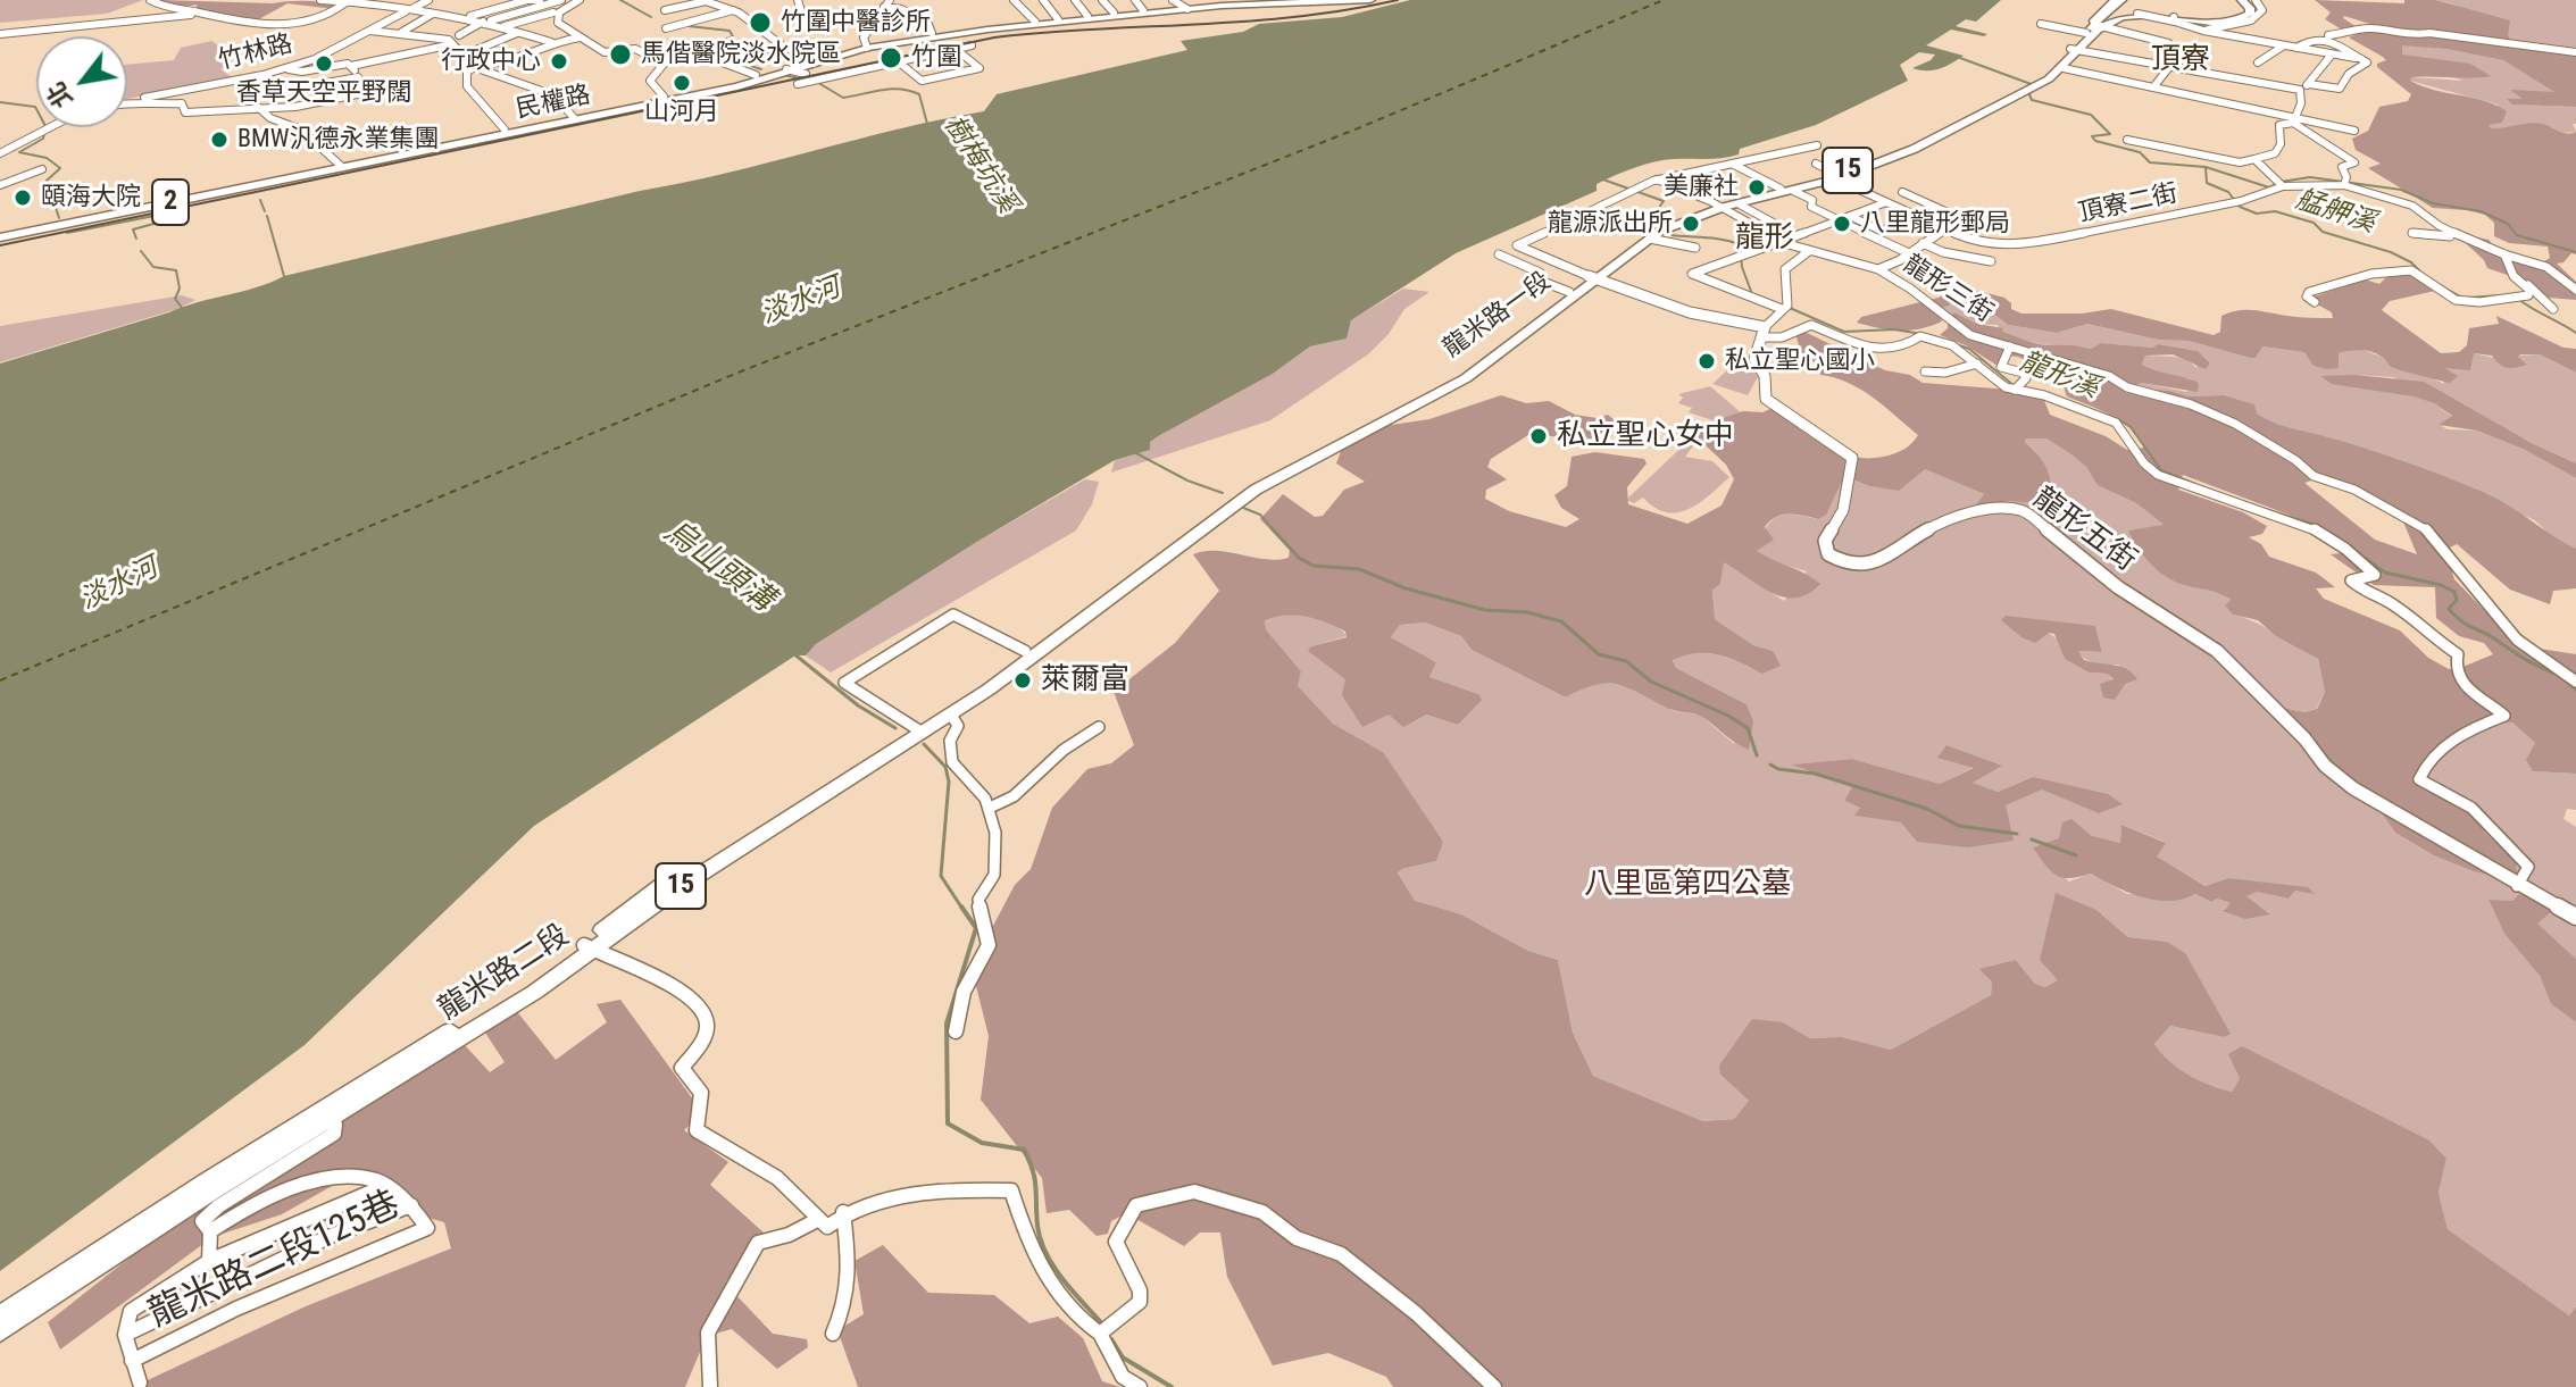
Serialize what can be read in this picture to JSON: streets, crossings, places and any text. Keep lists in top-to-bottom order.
{
  "streets": {
    "main road": [
      "民權路",
      "15",
      "2",
      "龍米路一段",
      "龍米路二段"
    ],
    "street": [
      "竹林路",
      "頂寮二街",
      "龍形三街",
      "龍形五街",
      "龍米路二段125巷"
    ]
  },
  "crossings": [
    ["民權路", "2"],
    ["15", "龍米路一段"],
    ["龍形三街", "龍米路一段"],
    ["龍米路一段", "龍米路二段"],
    ["龍米路二段", "龍米路二段125巷"]
  ],
  "districts": ["頂寮", "龍形"],
  "water": [
    "樹梅坑溪",
    "艋舺溪",
    "淡水河",
    "龍形溪",
    "烏山頭溝"
  ],
  "parks": ["八里區第四公墓"],
  "places": [
    "竹圍中醫診所",
    "馬偕醫院淡水院區",
    "竹圍",
    "行政中心",
    "香草天空平野闊",
    "山河月",
    "BMW汎德永業集團",
    "美廉社",
    "頤海大院",
    "龍源派出所",
    "八里龍形郵局",
    "私立聖心國小",
    "私立聖心女中",
    "萊爾富"
  ],
  "north": "bottom left"
}
